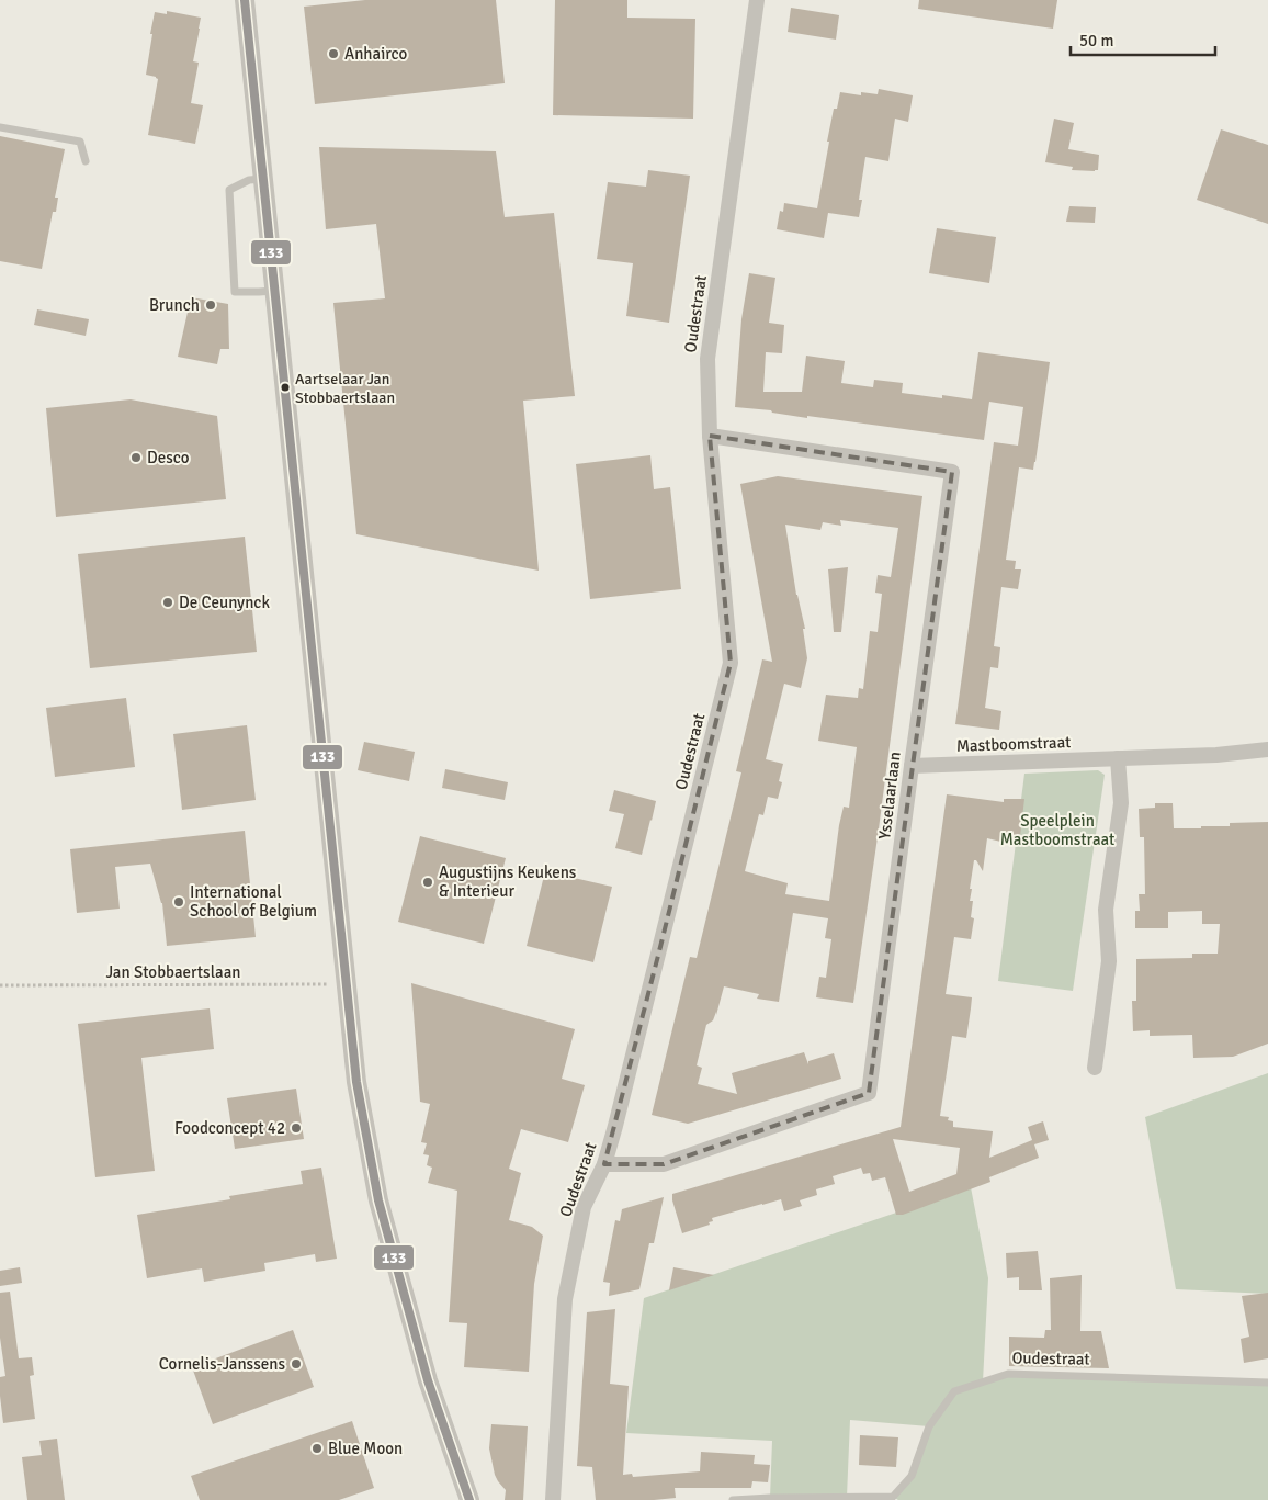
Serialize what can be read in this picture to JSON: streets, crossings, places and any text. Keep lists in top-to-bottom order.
{
  "streets": {
    "street": ["Oudestraat", "Mastboomstraat", "Ysselaarlaan"],
    "path": ["Jan Stobbaertslaan"]
  },
  "crossings": [
    ["Oudestraat", "Ysselaarlaan"],
    ["Mastboomstraat", "Ysselaarlaan"]
  ],
  "parks": ["Speelplein Mastboomstraat"],
  "places": [
    "Anhairco",
    "Brunch",
    "Aartselaar Jan Stobbaertslaan",
    "Desco",
    "De Ceunynck",
    "Augustijns Keukens & Interieur",
    "International School of Belgium",
    "Foodconcept 42",
    "Cornelis-Janssens",
    "Blue Moon"
  ],
  "lines": ["transit line 133"],
  "scale_bar": "50 m"
}
